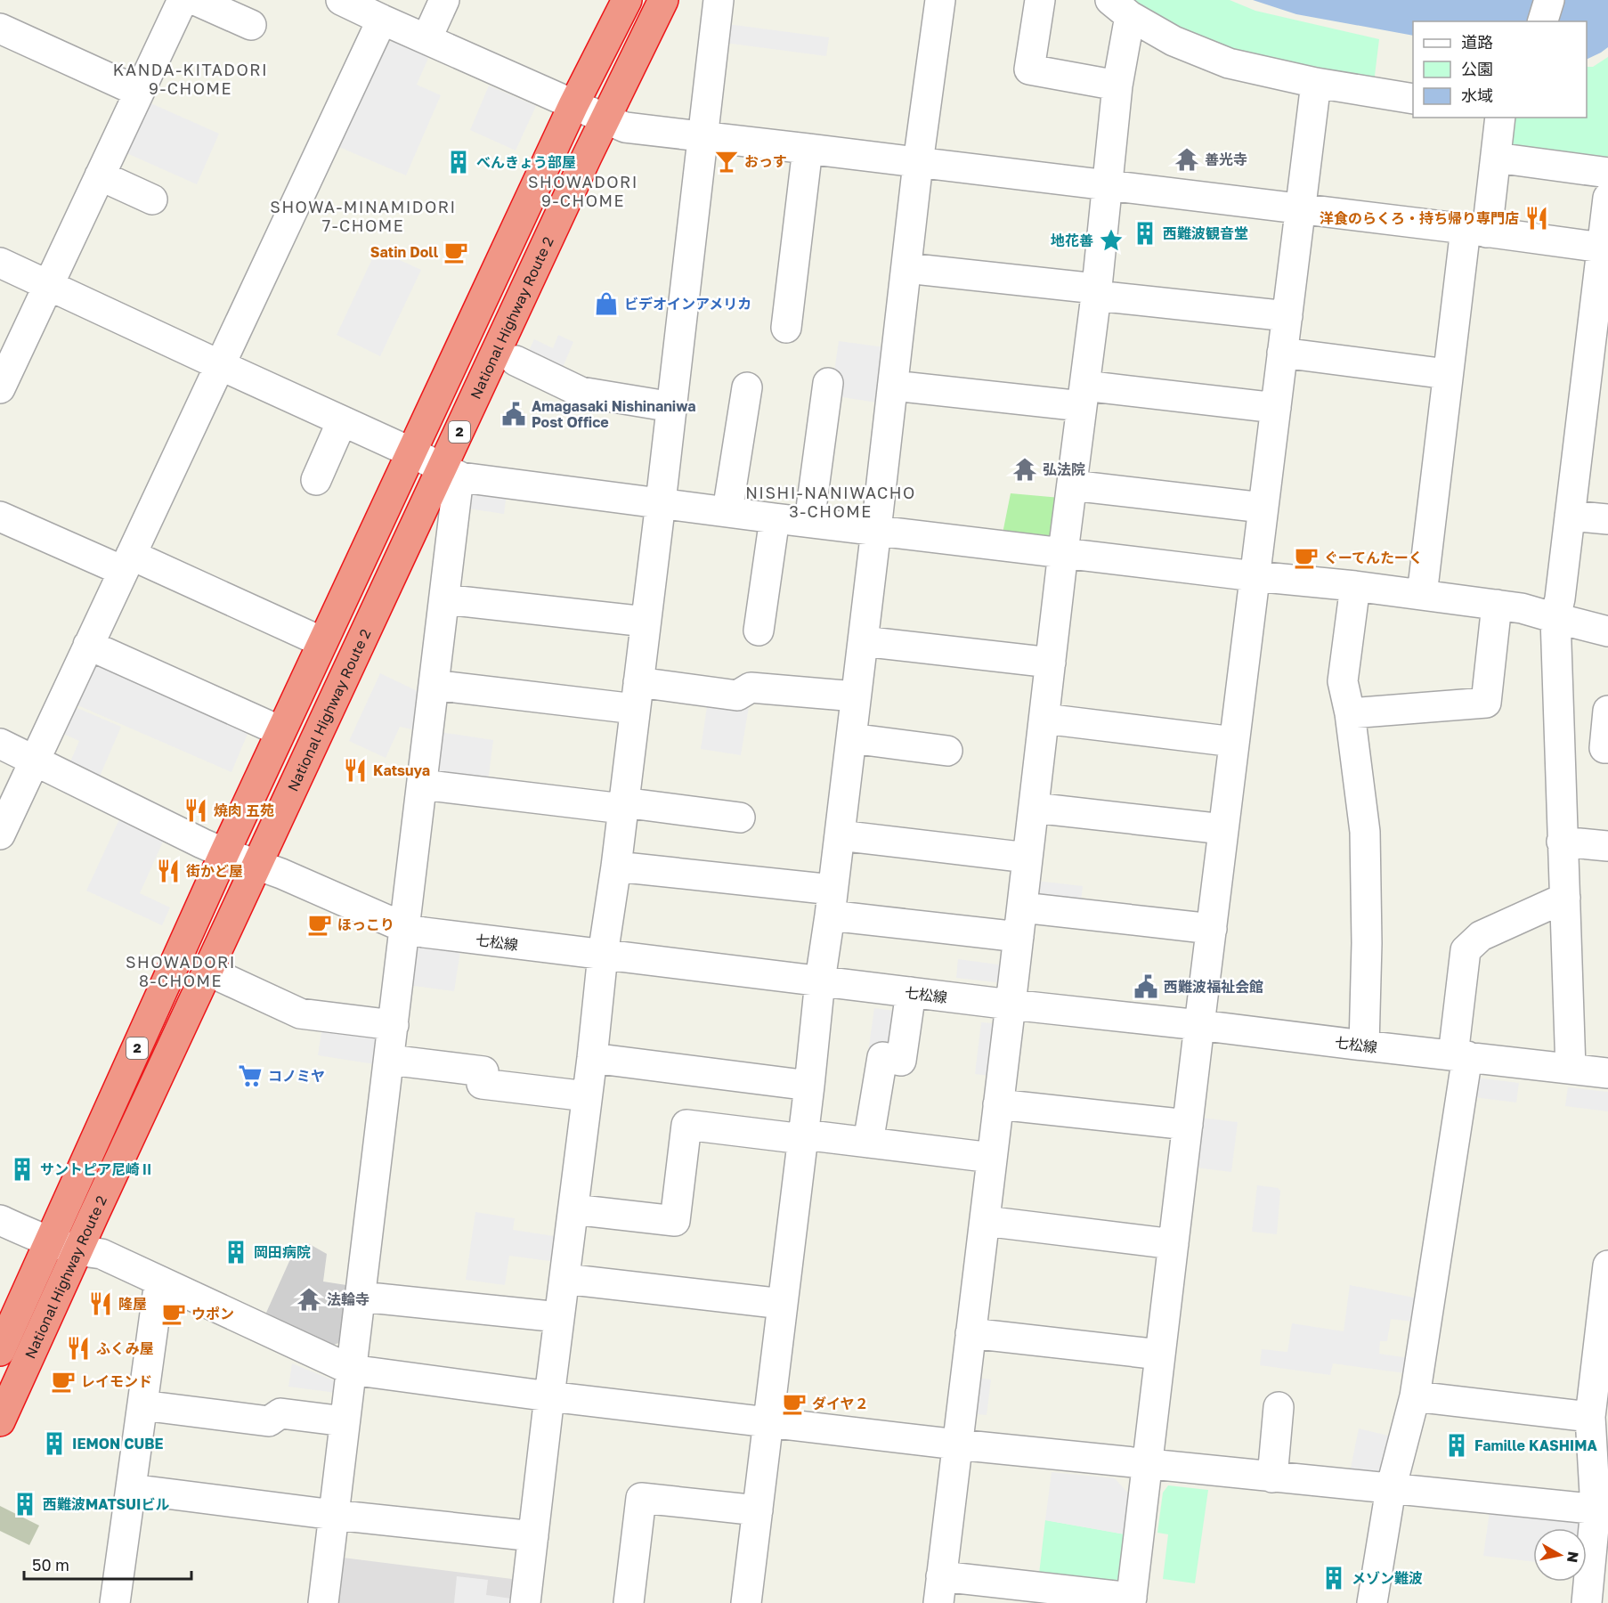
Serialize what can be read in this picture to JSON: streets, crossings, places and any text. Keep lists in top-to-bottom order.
{
  "streets": {
    "highway": ["National Highway Route 2", "2"],
    "street": ["七松線"]
  },
  "crossings": [
    ["National Highway Route 2", "七松線"]
  ],
  "districts": [
    "KANDA-KITADORI 9-CHOME",
    "SHOWADORI 9-CHOME",
    "SHOWA-MINAMIDORI 7-CHOME",
    "NISHI-NANIWACHO 3-CHOME",
    "SHOWADORI 8-CHOME"
  ],
  "places": {
    "temple": ["善光寺", "弘法院", "法輪寺"],
    "bar": ["おっす"],
    "building": [
      "べんきょう部屋",
      "西難波観音堂",
      "サントピア尼崎Ⅱ",
      "岡田病院",
      "IEMON CUBE",
      "Famille KASHIMA",
      "西難波MATSUIビル",
      "メゾン難波"
    ],
    "restaurant": [
      "洋食のらくろ・持ち帰り専門店",
      "Katsuya",
      "焼肉 五苑",
      "街かど屋",
      "隆屋",
      "ふくみ屋"
    ],
    "place": ["地花善"],
    "cafe": [
      "Satin Doll",
      "ぐーてんたーく",
      "ほっこり",
      "ウポン",
      "レイモンド",
      "ダイヤ２"
    ],
    "shop": ["ビデオインアメリカ"],
    "public building": ["Amagasaki Nishinaniwa Post Office", "西難波福祉会館"],
    "supermarket": ["コノミヤ"]
  },
  "legend": ["道路", "公園", "水域"],
  "scale_bar": "50 m",
  "north": "right"
}
